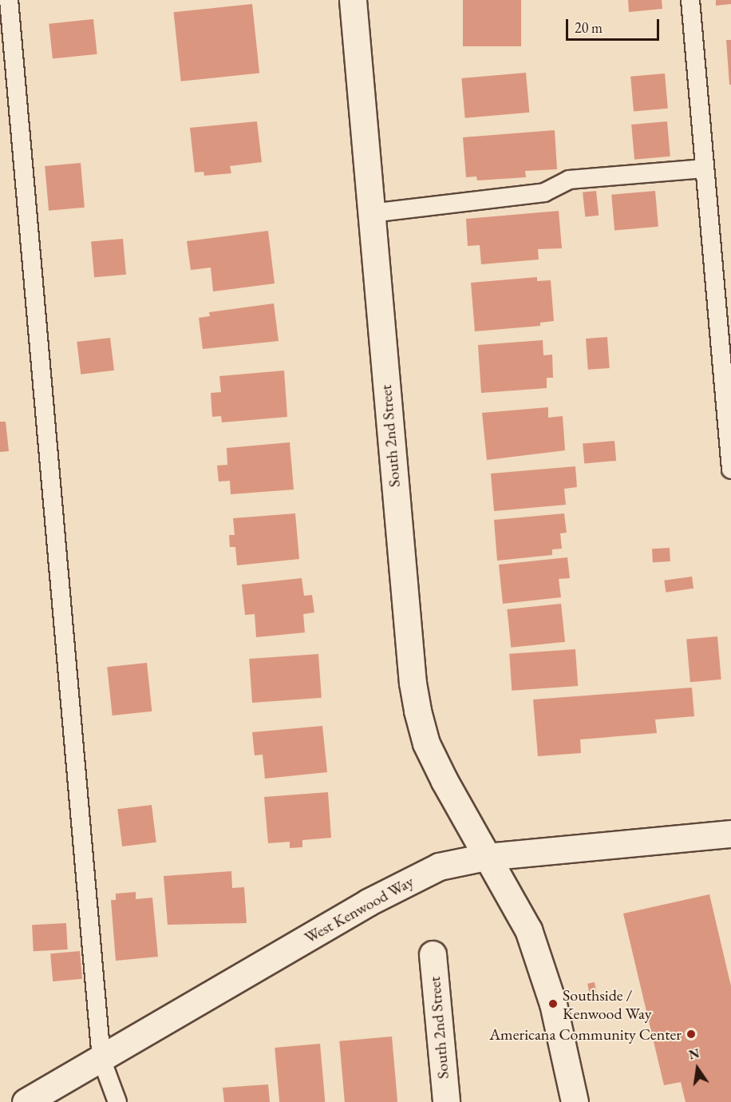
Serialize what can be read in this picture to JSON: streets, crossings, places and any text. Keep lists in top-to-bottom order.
{
  "streets": {
    "street": ["South 2nd Street", "West Kenwood Way"]
  },
  "crossings": [
    ["South 2nd Street", "West Kenwood Way"]
  ],
  "places": ["Southside / Kenwood Way", "Americana Community Center"],
  "scale_bar": "20 m",
  "north": "top"
}
